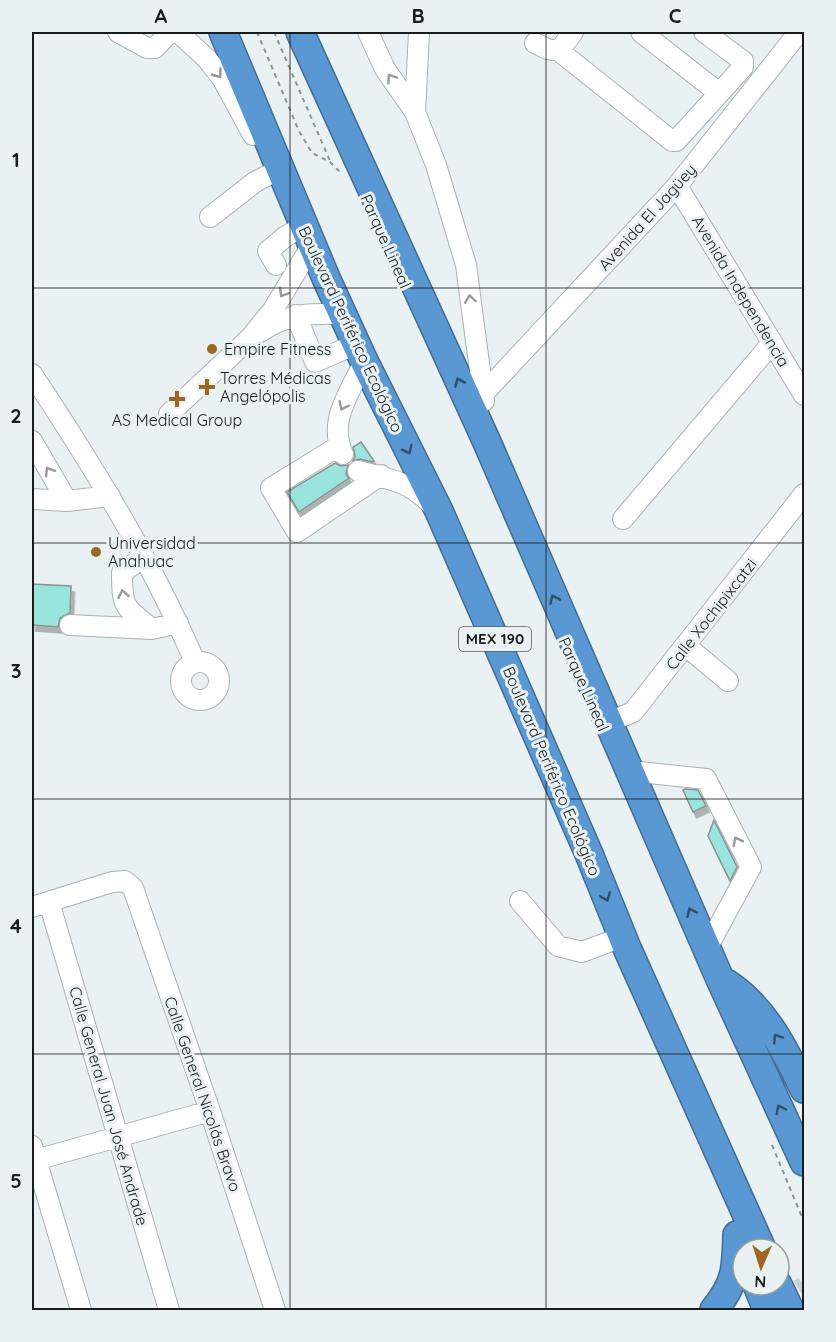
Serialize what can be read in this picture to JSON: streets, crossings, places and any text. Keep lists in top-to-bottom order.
{
  "streets": {
    "highway": ["Boulevard Periférico Ecológico", "MEX 190"],
    "street": [
      "Avenida El Jagüey",
      "Avenida Independencia",
      "Calle Xochipixcatzi",
      "Calle General Nicolás Bravo",
      "Calle General Juan José Andrade"
    ]
  },
  "crossings": [
    ["Avenida El Jagüey", "Avenida Independencia"],
    ["Calle General Nicolás Bravo", "Calle General Juan José Andrade"]
  ],
  "places": {
    "other": ["Empire Fitness", "Universidad Anahuac"],
    "health": ["Torres Médicas Angelópolis", "AS Medical Group"]
  },
  "north": "bottom",
  "grid": {
    "columns": ["A", "B", "C"],
    "rows": [
      "1",
      "2",
      "3",
      "4",
      "5"
    ]
  }
}
